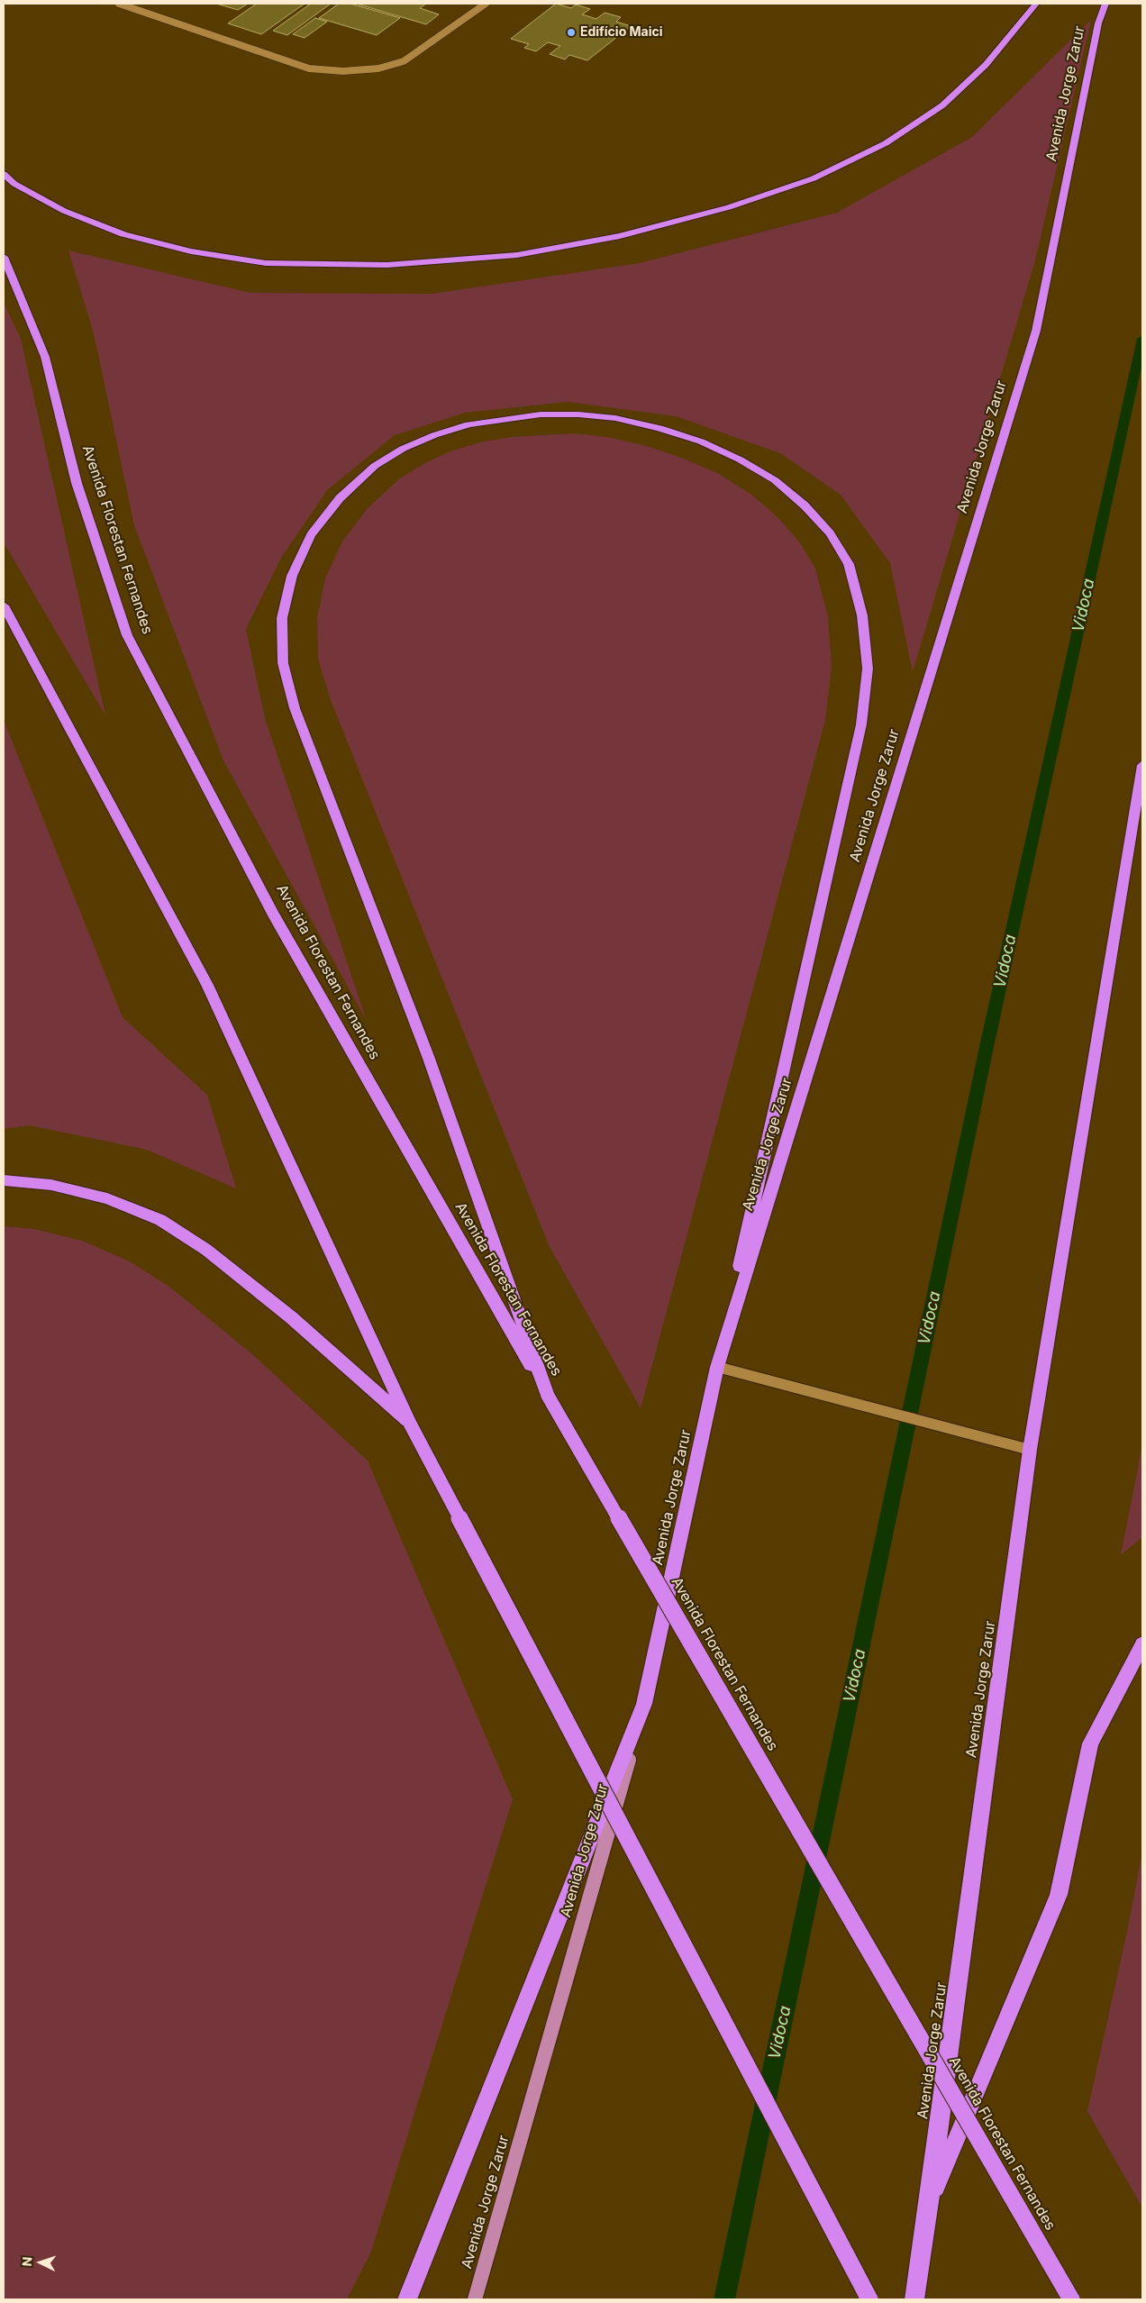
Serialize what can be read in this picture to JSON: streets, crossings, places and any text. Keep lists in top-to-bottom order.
{
  "streets": {
    "highway": ["Avenida Jorge Zarur", "Avenida Florestan Fernandes"]
  },
  "water": ["Vidoca"],
  "places": ["Edifício Maici"],
  "north": "left"
}
